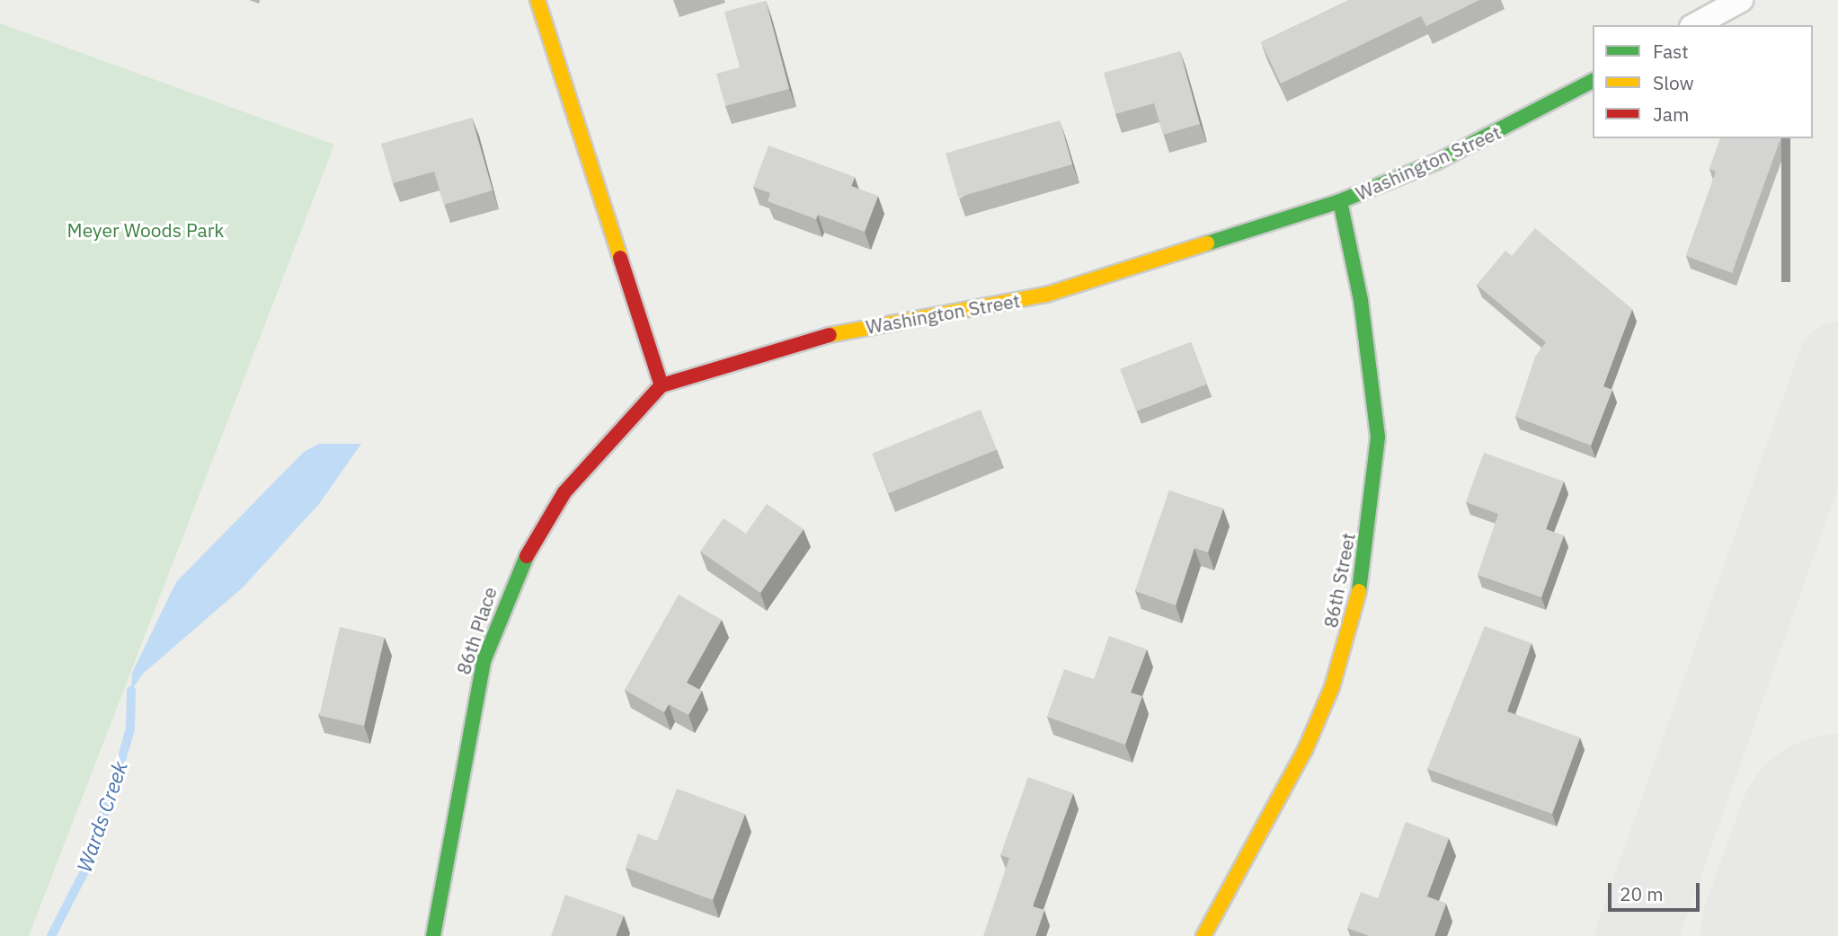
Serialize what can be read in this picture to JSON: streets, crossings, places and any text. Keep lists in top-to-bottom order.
{
  "streets": {
    "street": ["Washington Street", "86th Street", "86th Place"]
  },
  "crossings": [
    ["Washington Street", "86th Street"],
    ["Washington Street", "86th Place"]
  ],
  "water": ["Wards Creek"],
  "parks": ["Meyer Woods Park"],
  "legend": ["Fast", "Slow", "Jam"],
  "scale_bar": "20 m"
}
